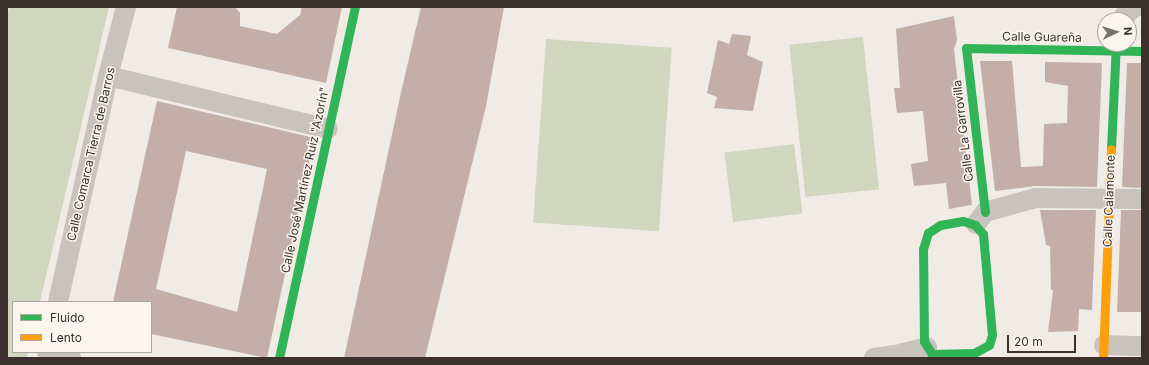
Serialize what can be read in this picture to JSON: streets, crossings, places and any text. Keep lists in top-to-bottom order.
{
  "streets": {
    "street": [
      "Calle Guareña",
      "Calle La Garrovilla",
      "Calle Comarca Tierra de Barros",
      "Calle José Martínez Ruiz \"Azorín\"",
      "Calle Calamonte"
    ]
  },
  "crossings": [
    ["Calle Guareña", "Calle La Garrovilla"]
  ],
  "legend": ["Fluido", "Lento"],
  "scale_bar": "20 m",
  "north": "right"
}
